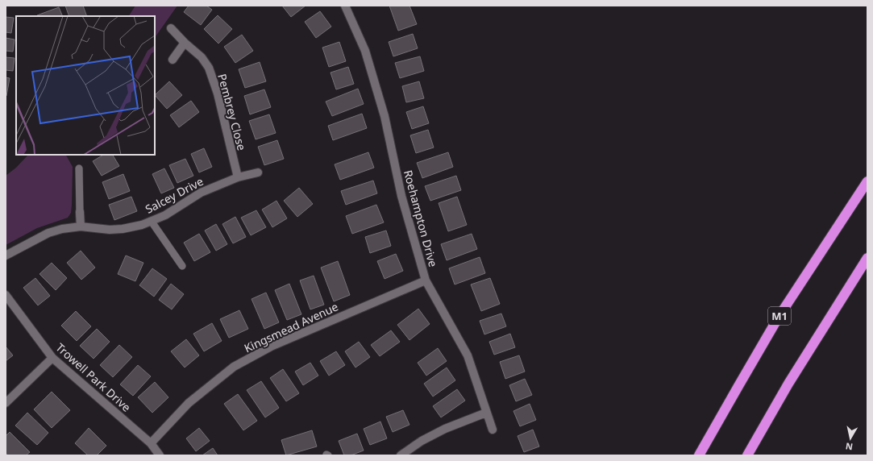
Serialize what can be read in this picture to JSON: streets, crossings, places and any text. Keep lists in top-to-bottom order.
{
  "streets": {
    "highway": ["M1"],
    "street": [
      "Pembrey Close",
      "Salcey Drive",
      "Roehampton Drive",
      "Kingsmead Avenue",
      "Trowell Park Drive"
    ]
  },
  "crossings": [
    ["Pembrey Close", "Salcey Drive"],
    ["Roehampton Drive", "Kingsmead Avenue"],
    ["Kingsmead Avenue", "Trowell Park Drive"]
  ],
  "north": "bottom"
}
